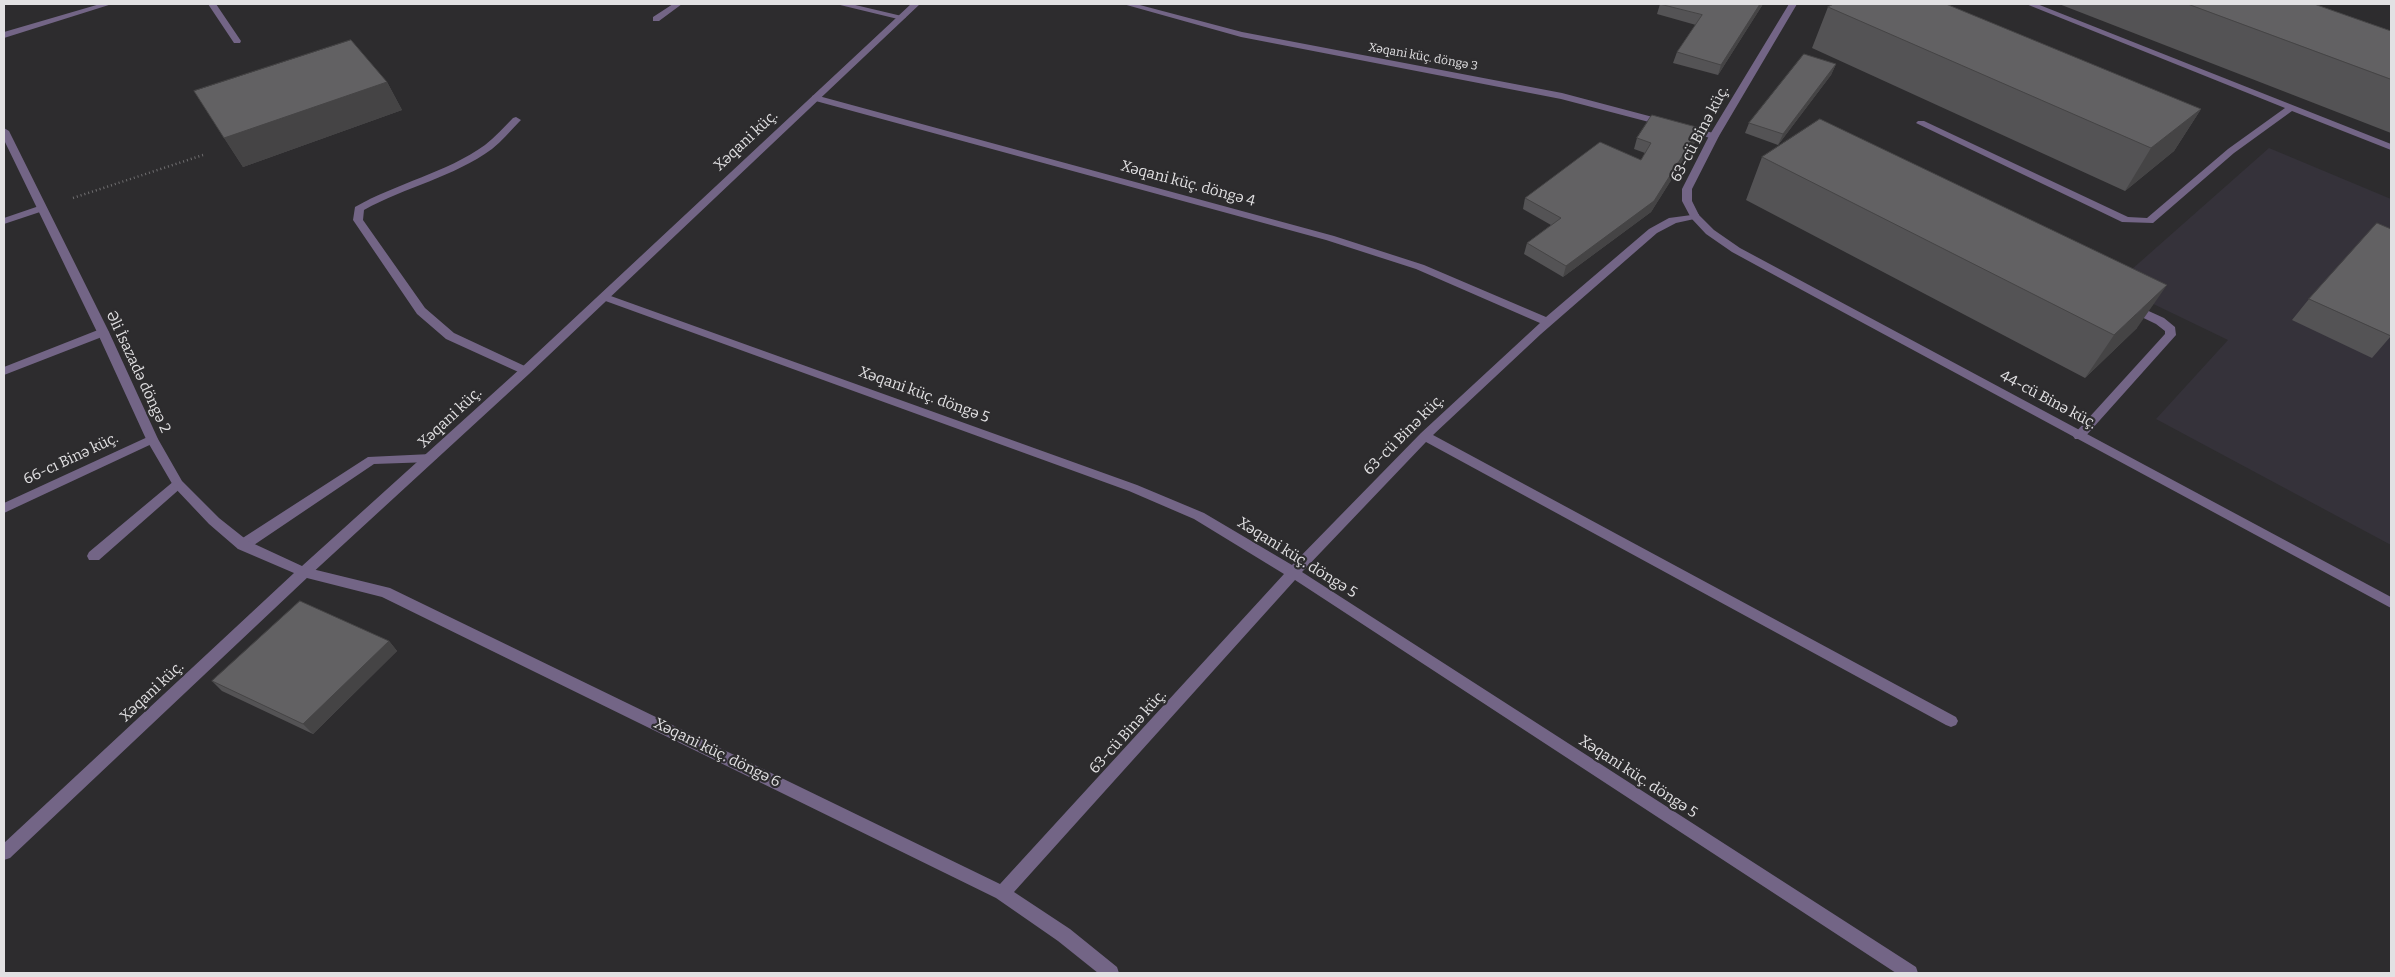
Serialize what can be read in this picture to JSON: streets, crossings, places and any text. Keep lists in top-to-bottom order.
{
  "streets": {
    "street": [
      "Xəqani küç. döngə 3",
      "63-cü Binə küç.",
      "Xəqani küç.",
      "Xəqani küç. döngə 4",
      "Əli İsazadə döngə 2",
      "Xəqani küç. döngə 5",
      "44-cü Binə küç.",
      "66-cı Binə küç.",
      "Xəqani küç. döngə 6"
    ]
  },
  "crossings": [
    ["Xəqani küç. döngə 3", "63-cü Binə küç."],
    ["63-cü Binə küç.", "Xəqani küç. döngə 4"],
    ["63-cü Binə küç.", "Xəqani küç. döngə 5"],
    ["63-cü Binə küç.", "44-cü Binə küç."],
    ["63-cü Binə küç.", "Xəqani küç. döngə 6"],
    ["Xəqani küç.", "Xəqani küç. döngə 4"],
    ["Xəqani küç.", "Əli İsazadə döngə 2"],
    ["Xəqani küç.", "Xəqani küç. döngə 5"],
    ["Xəqani küç.", "Xəqani küç. döngə 6"],
    ["Əli İsazadə döngə 2", "66-cı Binə küç."],
    ["Əli İsazadə döngə 2", "Xəqani küç. döngə 6"]
  ]
}
